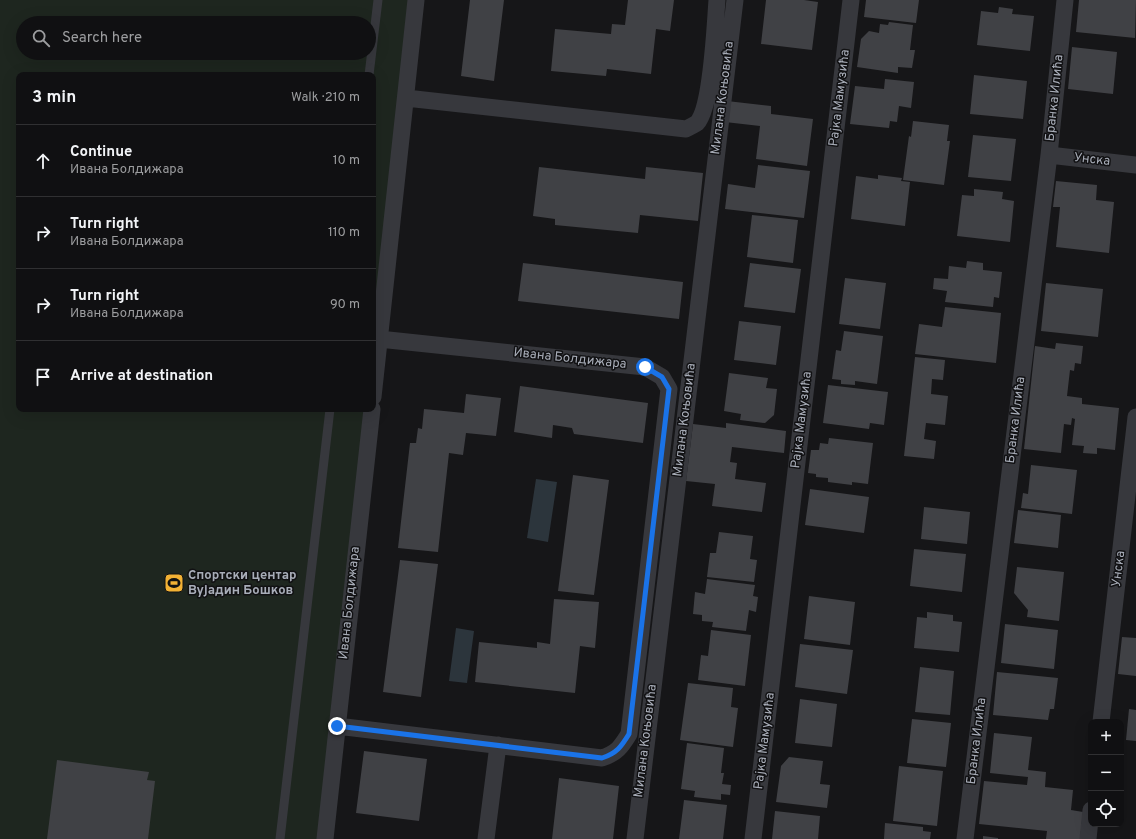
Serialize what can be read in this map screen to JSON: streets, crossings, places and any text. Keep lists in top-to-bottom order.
{
  "streets": {
    "street": [
      "Милана Коњовића",
      "Рајка Мамузића",
      "Бранка Илића",
      "Унска",
      "Ивана Болдижара"
    ]
  },
  "crossings": [
    ["Бранка Илића", "Унска"]
  ],
  "places": {
    "sports": ["Спортски центар Вујадин Бошков"]
  },
  "page": {
    "search": "Search here",
    "heading": ["3 min", "Walk · 210 m"],
    "list": [
      ["Continue", "Ивана Болдижара", "10 m"],
      ["Turn right", "Ивана Болдижара", "110 m"],
      ["Turn right", "Ивана Болдижара", "90 m"],
      "Arrive at destination"
    ],
    "map_buttons": ["+", "−"]
  }
}
